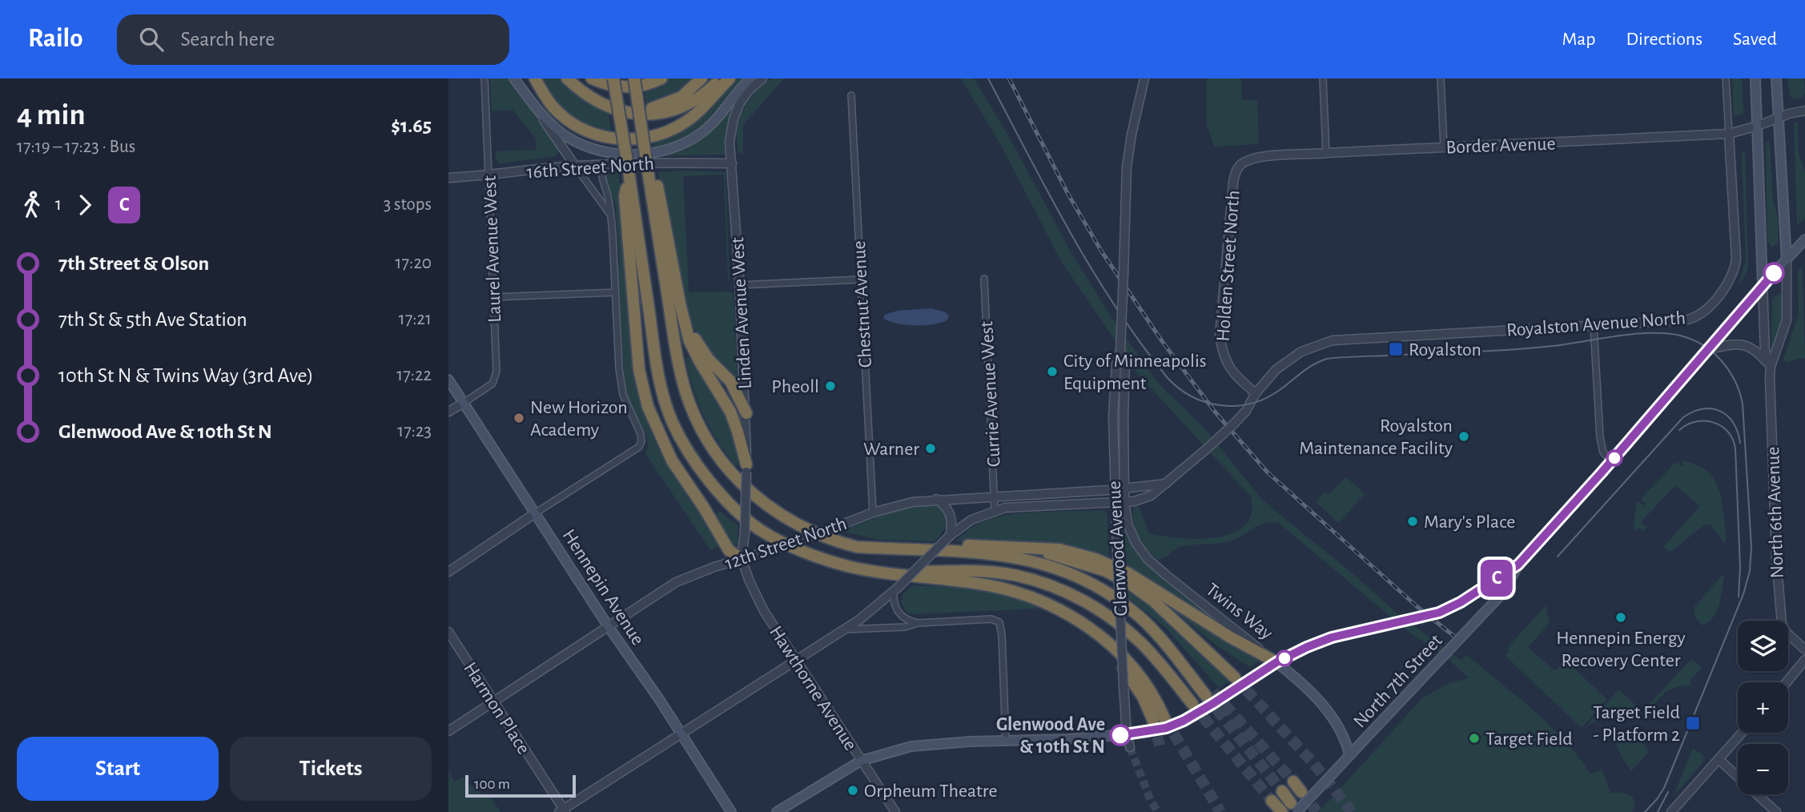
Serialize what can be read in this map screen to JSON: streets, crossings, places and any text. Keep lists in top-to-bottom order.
{
  "streets": {
    "main road": ["Hennepin Avenue", "Twins Way", "North 7th Street"],
    "street": [
      "Border Avenue",
      "16th Street North",
      "Laurel Avenue West",
      "Holden Street North",
      "Chestnut Avenue",
      "Linden Avenue West",
      "Royalston Avenue North",
      "Currie Avenue West",
      "North 6th Avenue",
      "12th Street North",
      "Glenwood Avenue",
      "Hawthorne Avenue",
      "Harmon Place"
    ]
  },
  "crossings": [
    ["Border Avenue", "Holden Street North"],
    ["Border Avenue", "Royalston Avenue North"],
    ["16th Street North", "Laurel Avenue West"],
    ["16th Street North", "Linden Avenue West"],
    ["Laurel Avenue West", "Hennepin Avenue"],
    ["Holden Street North", "Royalston Avenue North"],
    ["Chestnut Avenue", "12th Street North"],
    ["Linden Avenue West", "12th Street North"],
    ["Linden Avenue West", "Hawthorne Avenue"],
    ["Royalston Avenue North", "Twins Way"],
    ["Currie Avenue West", "12th Street North"],
    ["North 6th Avenue", "North 7th Street"],
    ["12th Street North", "Glenwood Avenue"],
    ["12th Street North", "Hennepin Avenue"],
    ["12th Street North", "Hawthorne Avenue"],
    ["12th Street North", "Harmon Place"],
    ["Glenwood Avenue", "Twins Way"],
    ["Twins Way", "North 7th Street"]
  ],
  "places": {
    "transit": ["Royalston", "Target Field - Platform 2"],
    "other": [
      "City of Minneapolis Equipment",
      "Pheoll",
      "New Horizon Academy",
      "Royalston Maintenance Facility",
      "Warner",
      "Mary's Place",
      "Hennepin Energy Recovery Center",
      "Glenwood Ave & 10th St N",
      "Target Field",
      "Orpheum Theatre"
    ]
  },
  "lines": ["bus line C"],
  "scale_bar": "100 m",
  "page": {
    "header": "Railo",
    "search": "Search here",
    "nav": ["Map", "Directions", "Saved"],
    "heading": ["4 min", "17:19 – 17:23 · Bus", "$1.65"],
    "on_map": "C",
    "legs": ["1", "C", "3 stops"],
    "list": [
      {
        "name": "7th Street & Olson",
        "value": "17:20"
      },
      {
        "name": "7th St & 5th Ave Station",
        "value": "17:21"
      },
      {
        "name": "10th St N & Twins Way (3rd Ave)",
        "value": "17:22"
      },
      {
        "name": "Glenwood Ave & 10th St N",
        "value": "17:23"
      }
    ],
    "map_buttons": ["+", "−"],
    "buttons": ["Start", "Tickets"],
    "scale": "100 m"
  }
}
